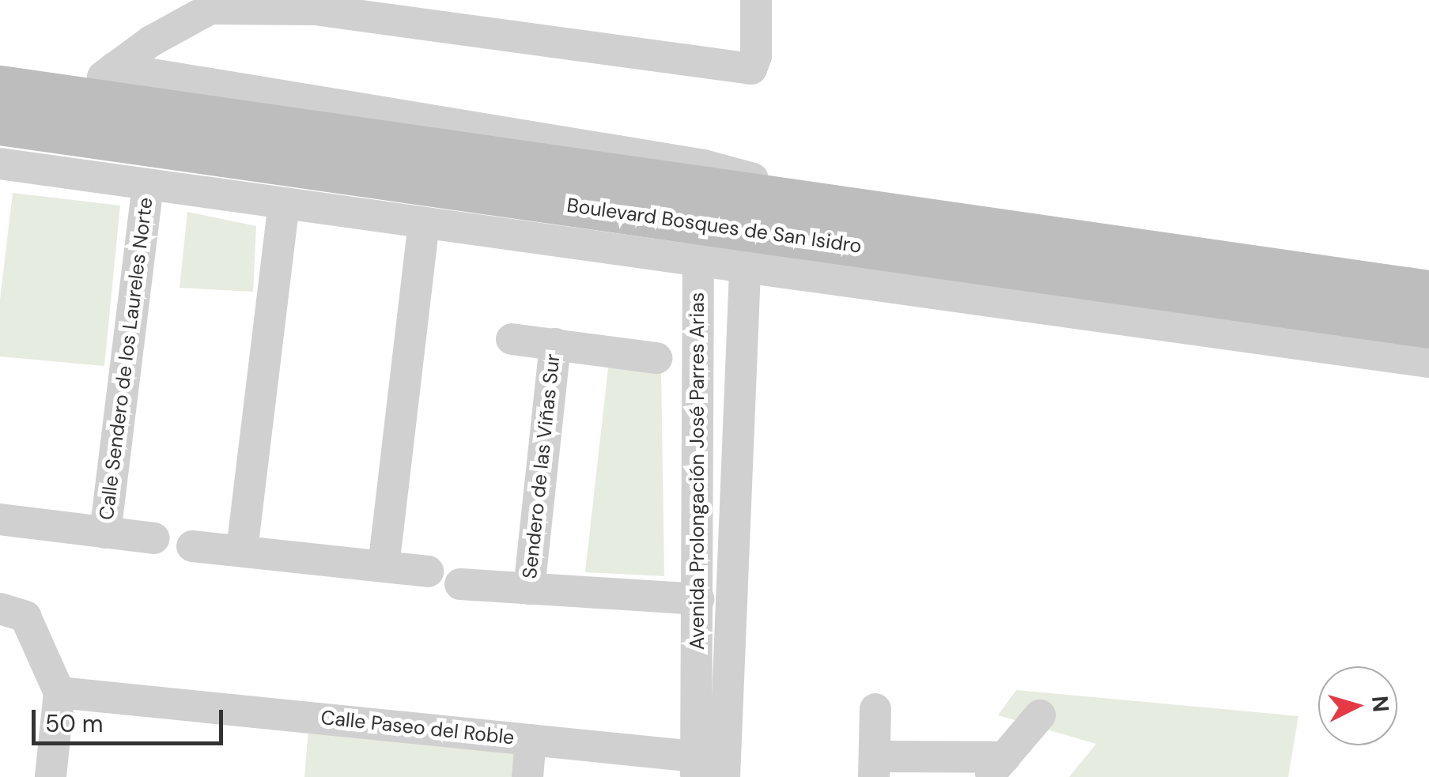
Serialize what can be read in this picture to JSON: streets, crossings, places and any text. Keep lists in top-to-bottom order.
{
  "streets": {
    "main road": ["Boulevard Bosques de San Isidro"],
    "street": [
      "Calle Sendero de los Laureles Norte",
      "Sendero de las Viñas Sur",
      "Avenida Prolongación José Parres Arias",
      "Calle Paseo del Roble"
    ]
  },
  "crossings": [
    ["Boulevard Bosques de San Isidro", "Calle Sendero de los Laureles Norte"],
    ["Boulevard Bosques de San Isidro", "Avenida Prolongación José Parres Arias"],
    ["Avenida Prolongación José Parres Arias", "Calle Paseo del Roble"]
  ],
  "scale_bar": "50 m",
  "north": "right"
}
